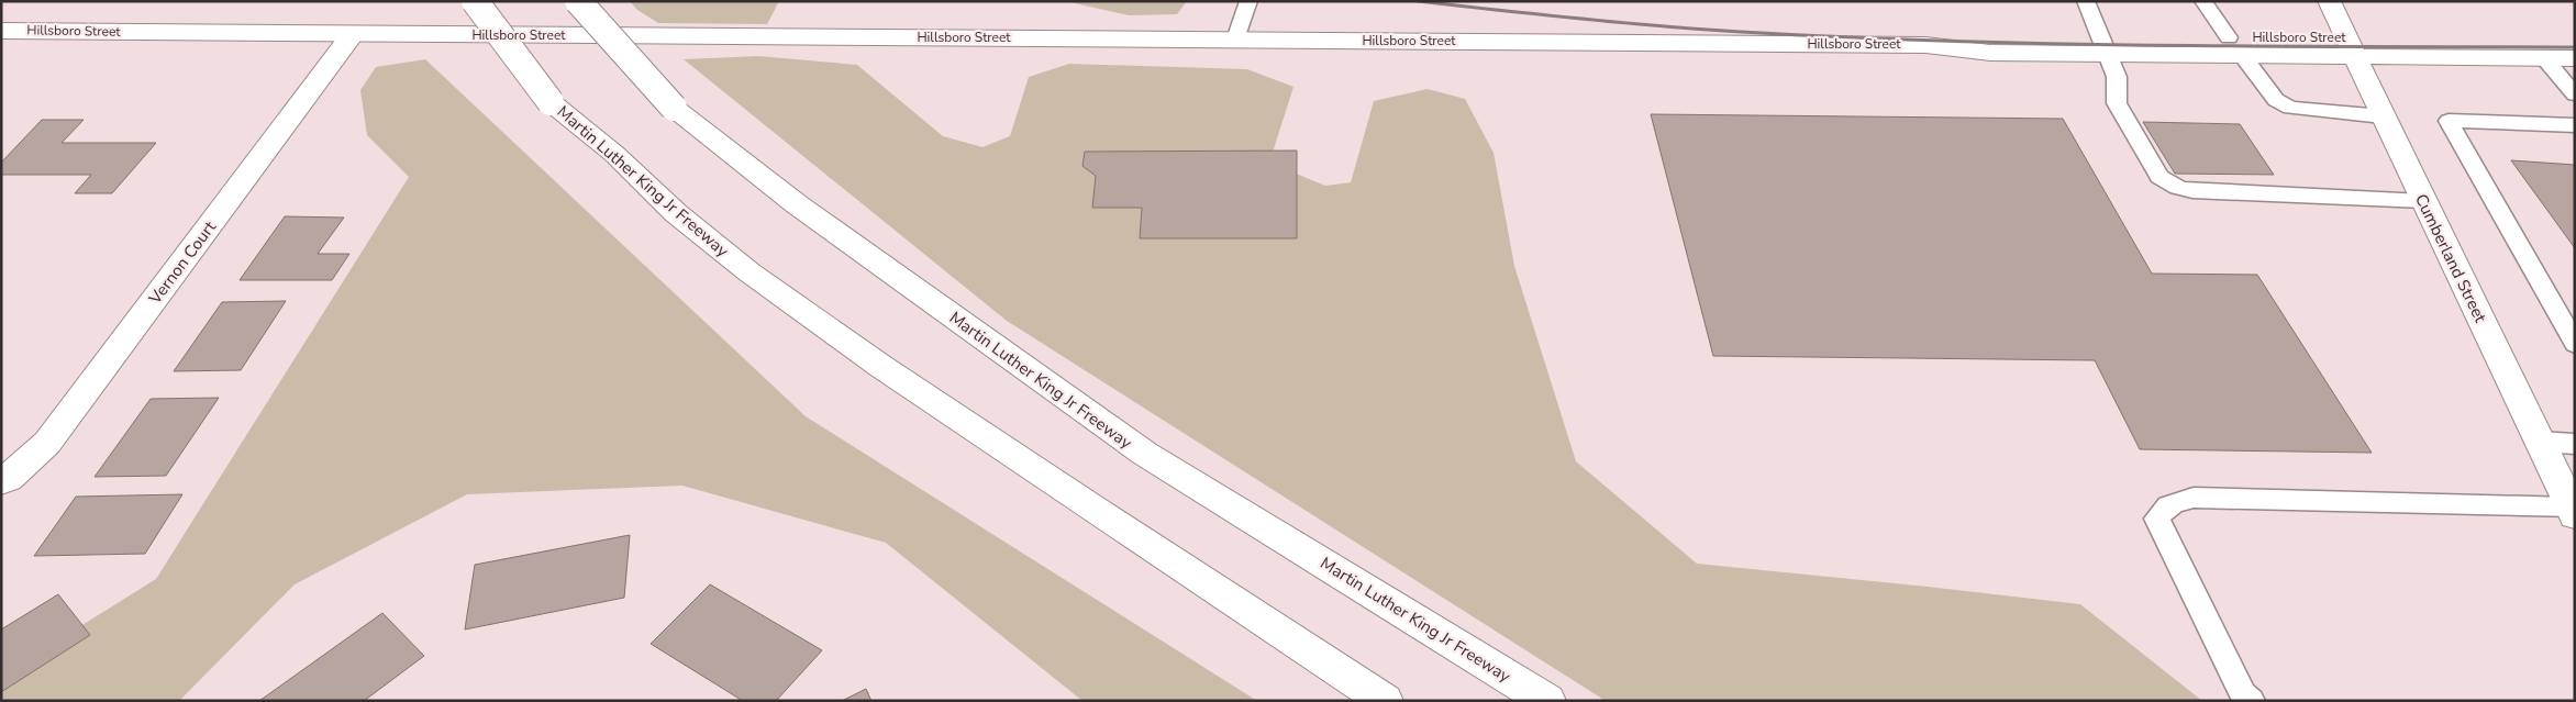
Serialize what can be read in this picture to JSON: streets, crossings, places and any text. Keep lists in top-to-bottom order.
{
  "streets": {
    "main road": [
      "Hillsboro Street",
      "Martin Luther King Jr Freeway",
      "Cumberland Street",
      "Vernon Court"
    ]
  },
  "crossings": [
    ["Hillsboro Street", "Cumberland Street"],
    ["Hillsboro Street", "Vernon Court"]
  ]
}
